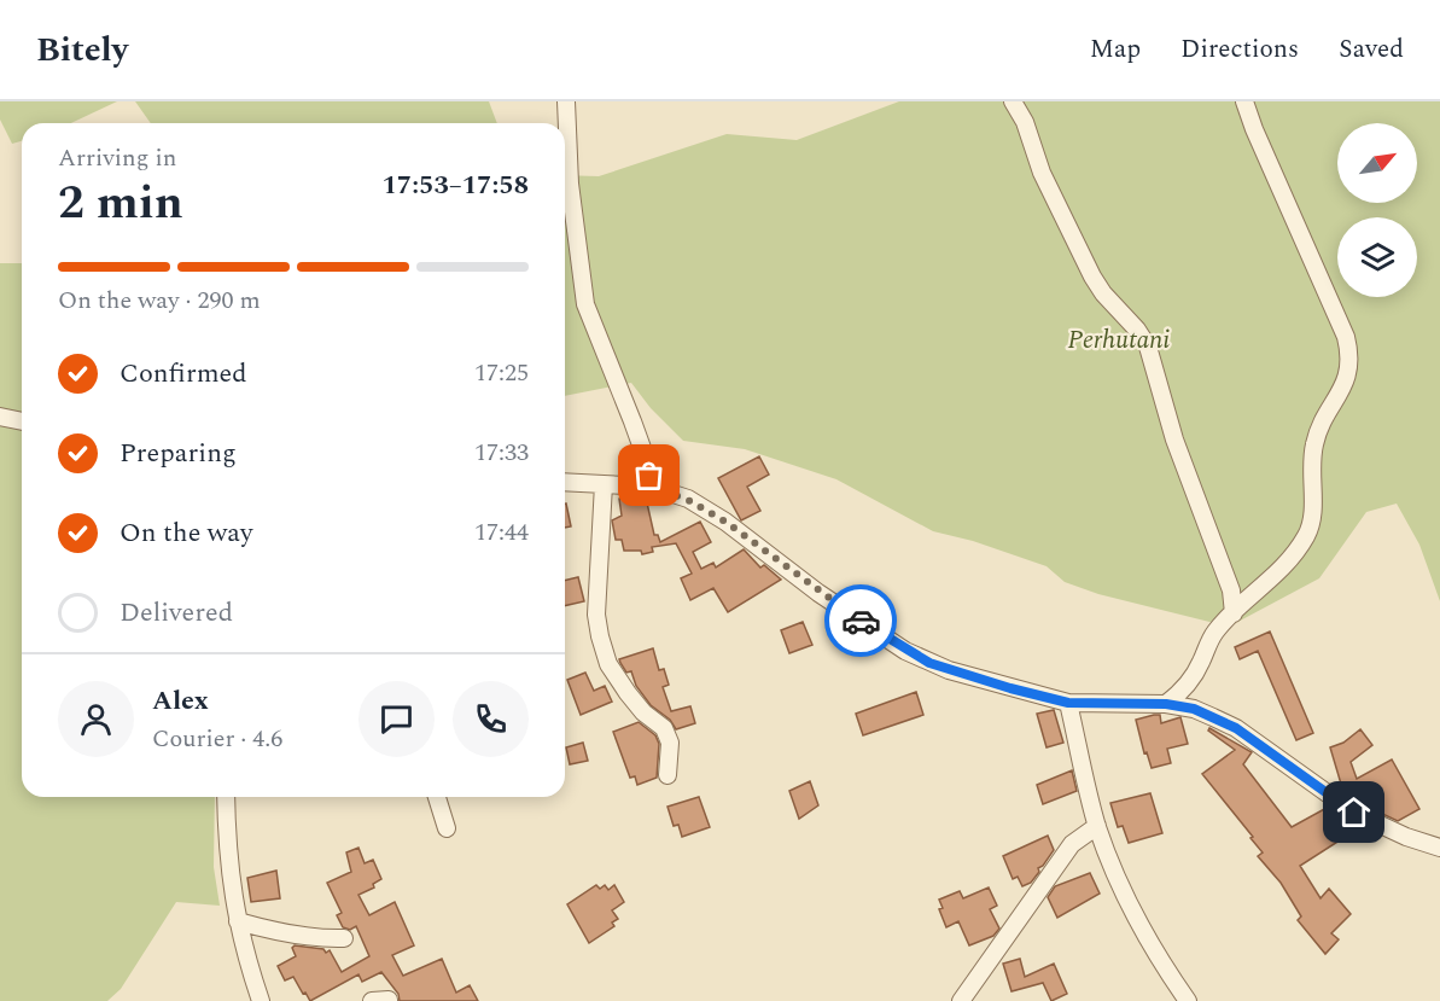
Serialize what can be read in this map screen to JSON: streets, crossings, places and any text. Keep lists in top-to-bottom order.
{
  "parks": ["Perhutani"],
  "north": "top right",
  "page": {
    "header": "Bitely",
    "nav": ["Map", "Directions", "Saved"],
    "heading": ["2 min", "Arriving in", "17:53–17:58"],
    "panel": ["Alex", "Courier · 4.6"],
    "bar": "On the way · 290 m",
    "list": [
      ["Confirmed", "17:25"],
      ["Preparing", "17:33"],
      ["On the way", "17:44"],
      "Delivered"
    ]
  }
}
